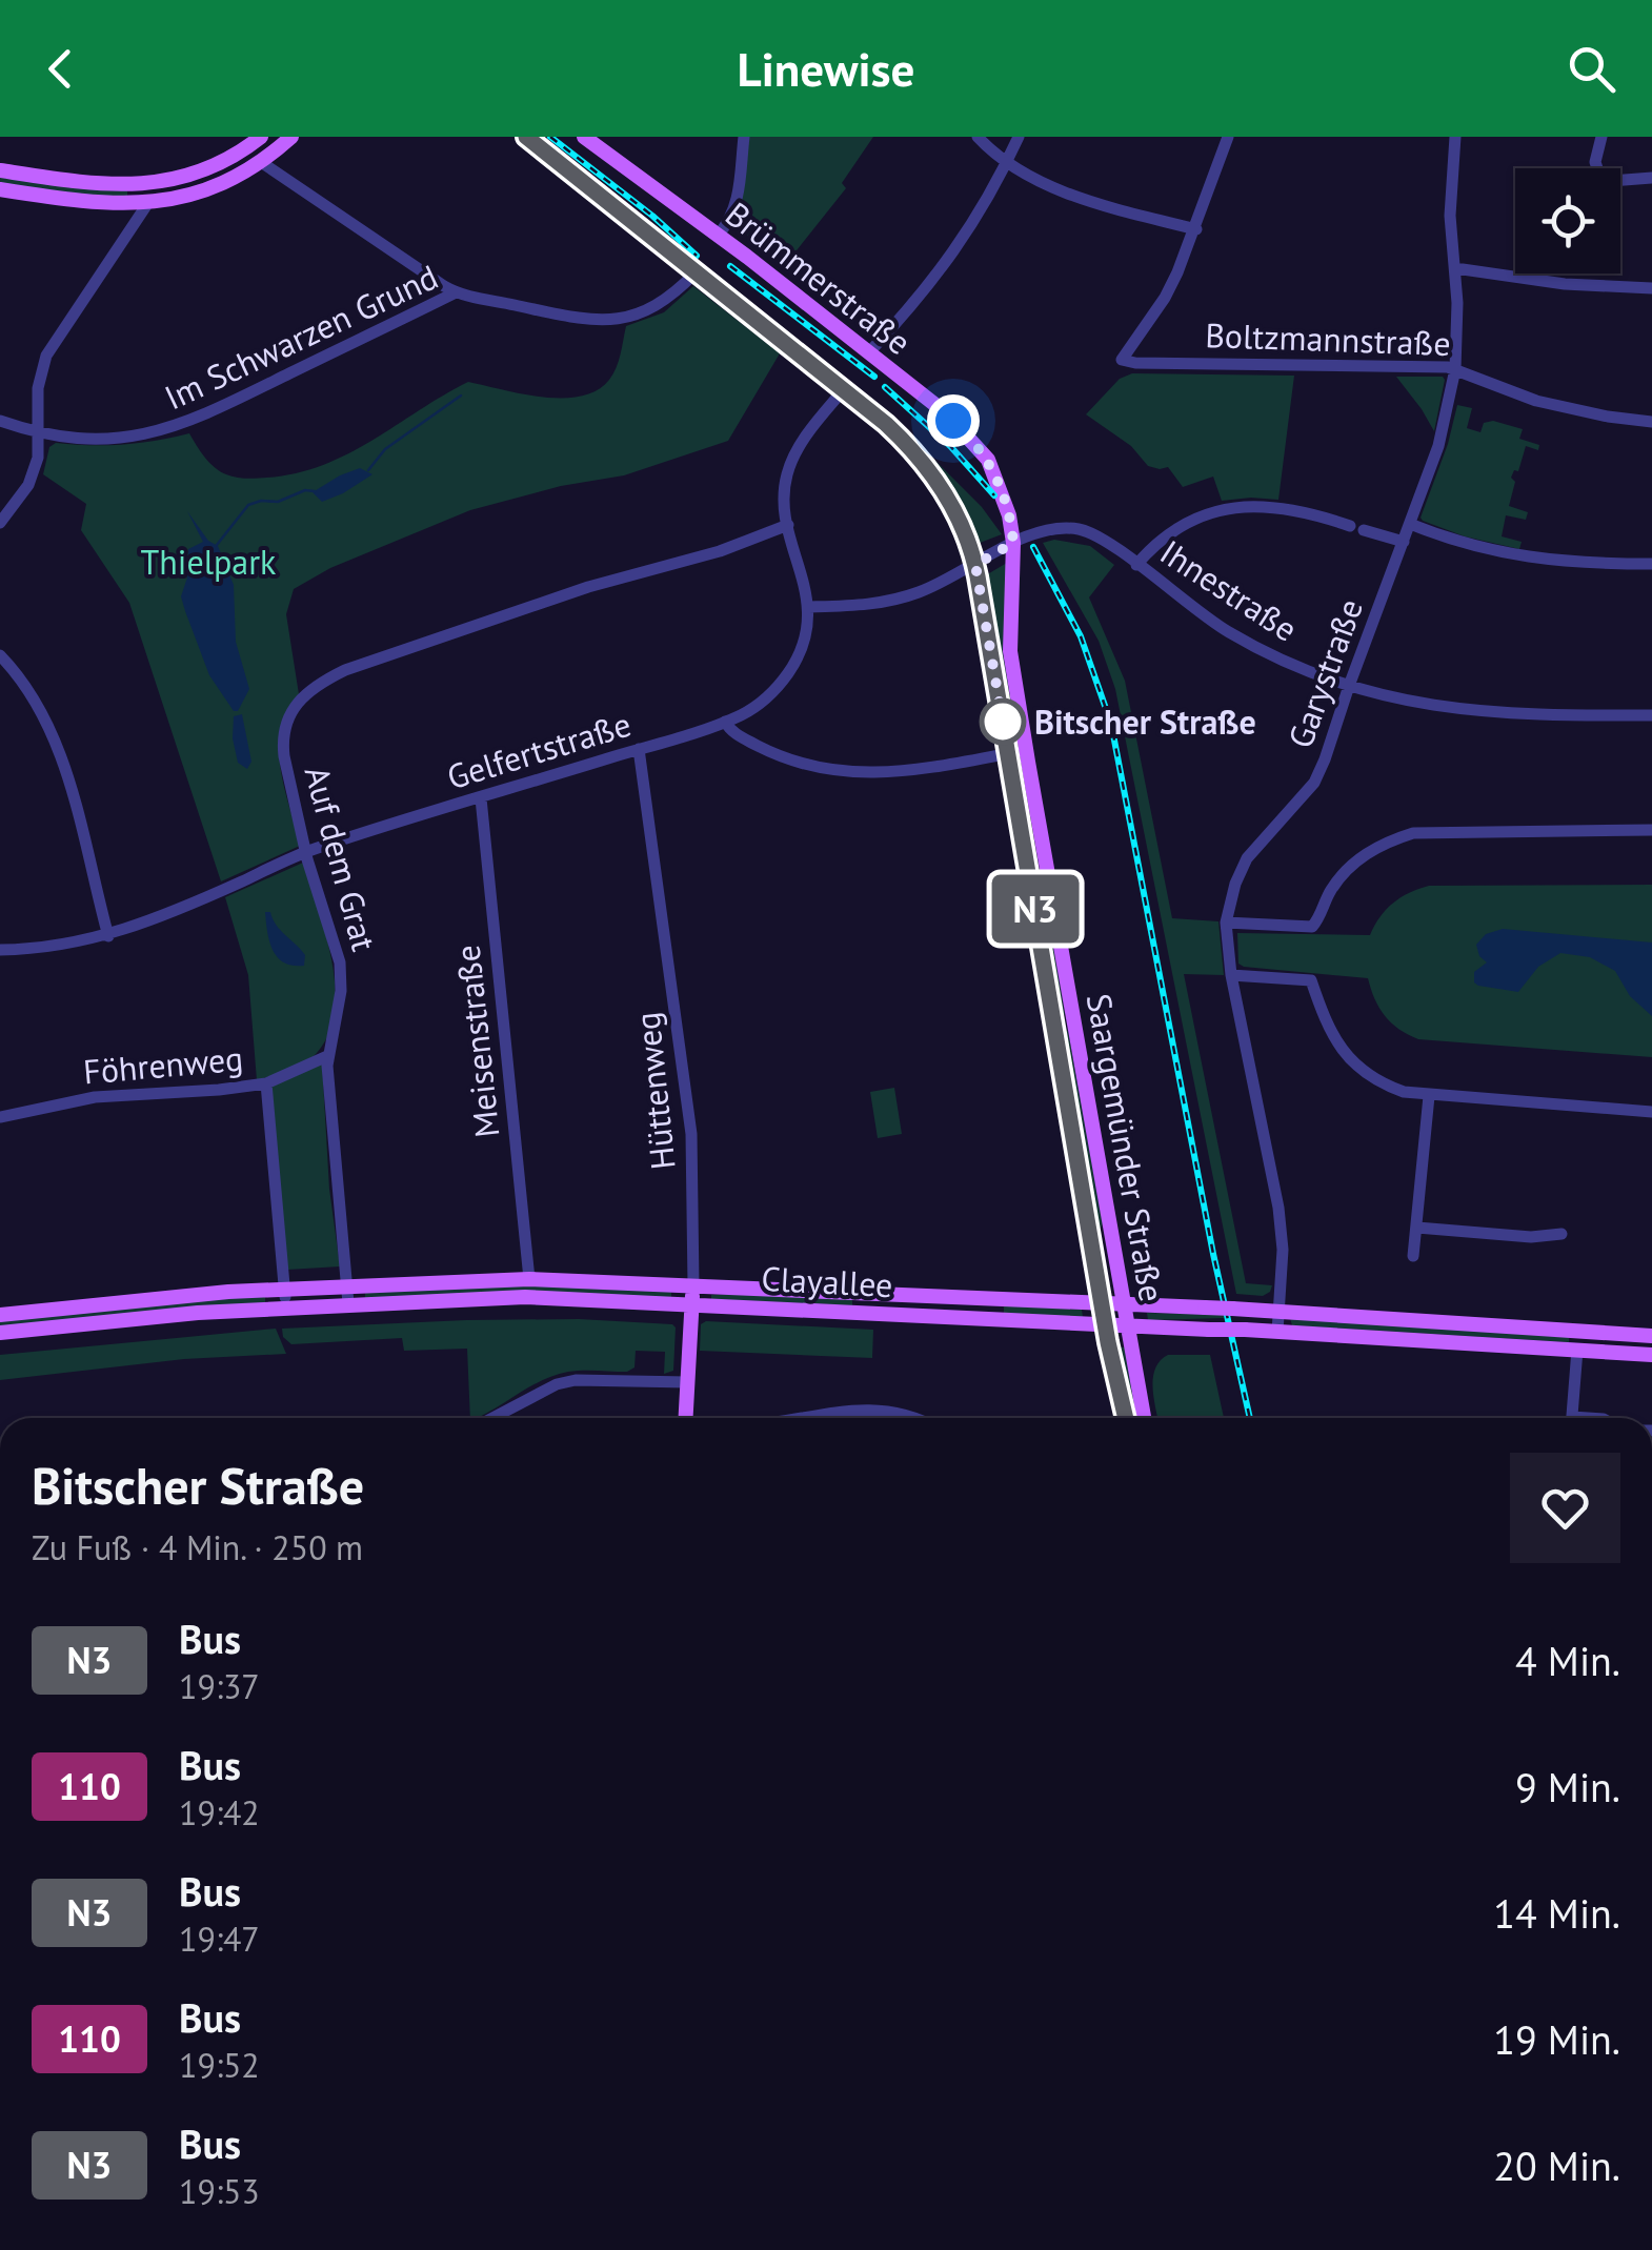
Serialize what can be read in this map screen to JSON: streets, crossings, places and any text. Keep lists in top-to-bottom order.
{
  "streets": {
    "main road": [
      "Brümmerstraße",
      "Hüttenweg",
      "Saargemünder Straße",
      "Clayallee"
    ],
    "street": [
      "Im Schwarzen Grund",
      "Boltzmannstraße",
      "Ihnestraße",
      "Garystraße",
      "Gelfertstraße",
      "Auf dem Grat",
      "Meisenstraße",
      "Föhrenweg"
    ]
  },
  "crossings": [
    ["Brümmerstraße", "Ihnestraße"],
    ["Brümmerstraße", "Saargemünder Straße"],
    ["Im Schwarzen Grund", "Saargemünder Straße"],
    ["Boltzmannstraße", "Garystraße"],
    ["Ihnestraße", "Garystraße"],
    ["Ihnestraße", "Gelfertstraße"],
    ["Ihnestraße", "Saargemünder Straße"],
    ["Garystraße", "Clayallee"],
    ["Gelfertstraße", "Auf dem Grat"],
    ["Gelfertstraße", "Meisenstraße"],
    ["Gelfertstraße", "Hüttenweg"],
    ["Gelfertstraße", "Saargemünder Straße"],
    ["Auf dem Grat", "Föhrenweg"],
    ["Auf dem Grat", "Clayallee"],
    ["Meisenstraße", "Clayallee"],
    ["Hüttenweg", "Clayallee"],
    ["Saargemünder Straße", "Clayallee"]
  ],
  "parks": ["Thielpark"],
  "places": ["Bitscher Straße"],
  "lines": ["bus line N3"],
  "page": {
    "header": "Linewise",
    "on_map": "N3",
    "heading": ["Bitscher Straße", "Zu Fuß · 4 Min. · 250 m"],
    "list": [
      {
        "mark": "N3",
        "name": "Bus",
        "note": "19:37",
        "value": "4 Min."
      },
      {
        "mark": "110",
        "name": "Bus",
        "note": "19:42",
        "value": "9 Min."
      },
      {
        "mark": "N3",
        "name": "Bus",
        "note": "19:47",
        "value": "14 Min."
      },
      {
        "mark": "110",
        "name": "Bus",
        "note": "19:52",
        "value": "19 Min."
      },
      {
        "mark": "N3",
        "name": "Bus",
        "note": "19:53",
        "value": "20 Min."
      }
    ]
  }
}
